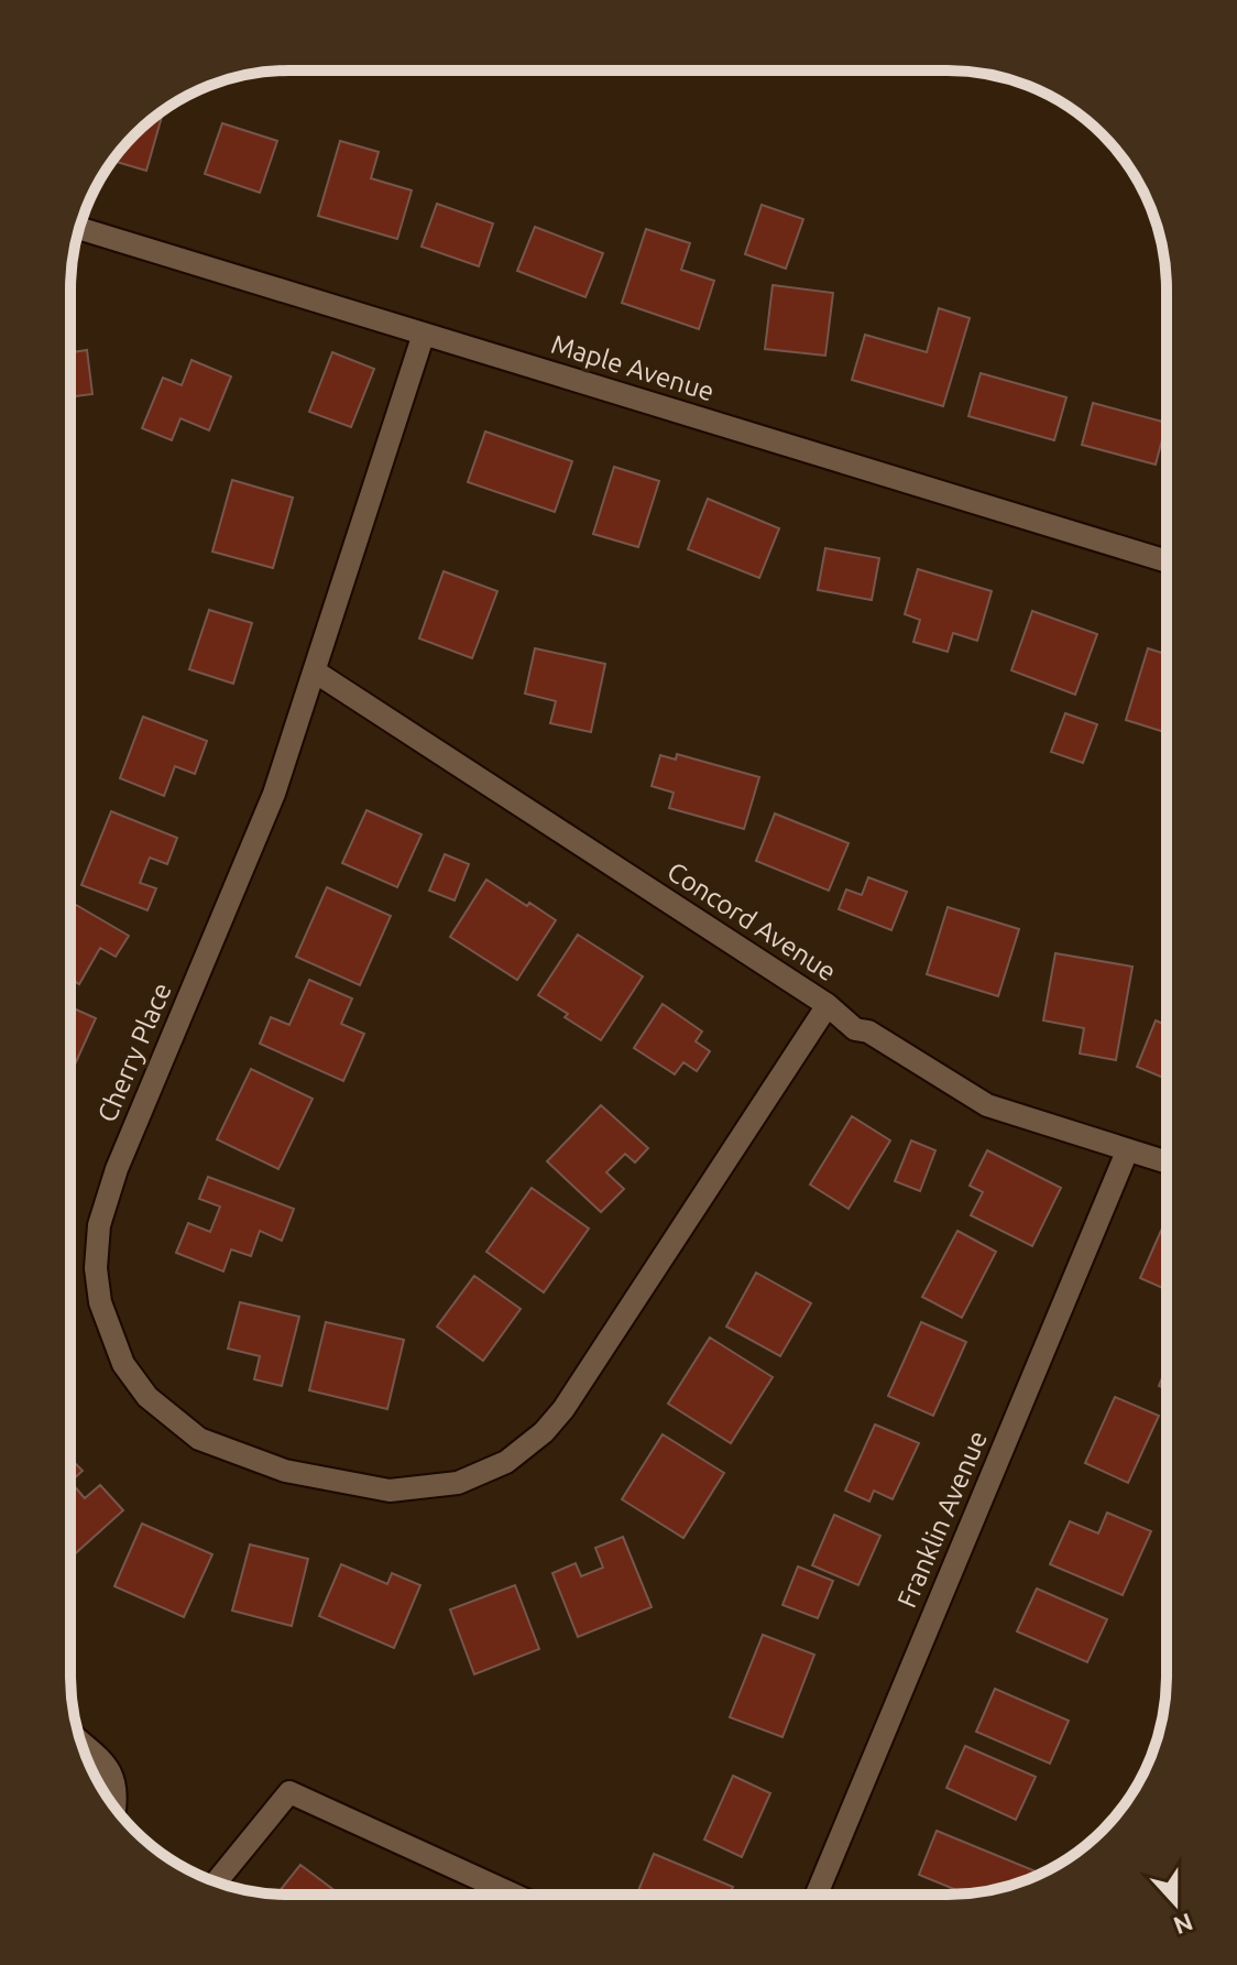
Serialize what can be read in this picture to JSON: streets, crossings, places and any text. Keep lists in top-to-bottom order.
{
  "streets": {
    "street": [
      "Maple Avenue",
      "Concord Avenue",
      "Cherry Place",
      "Franklin Avenue"
    ]
  },
  "crossings": [
    ["Maple Avenue", "Cherry Place"],
    ["Concord Avenue", "Cherry Place"],
    ["Concord Avenue", "Franklin Avenue"]
  ],
  "north": "bottom"
}
